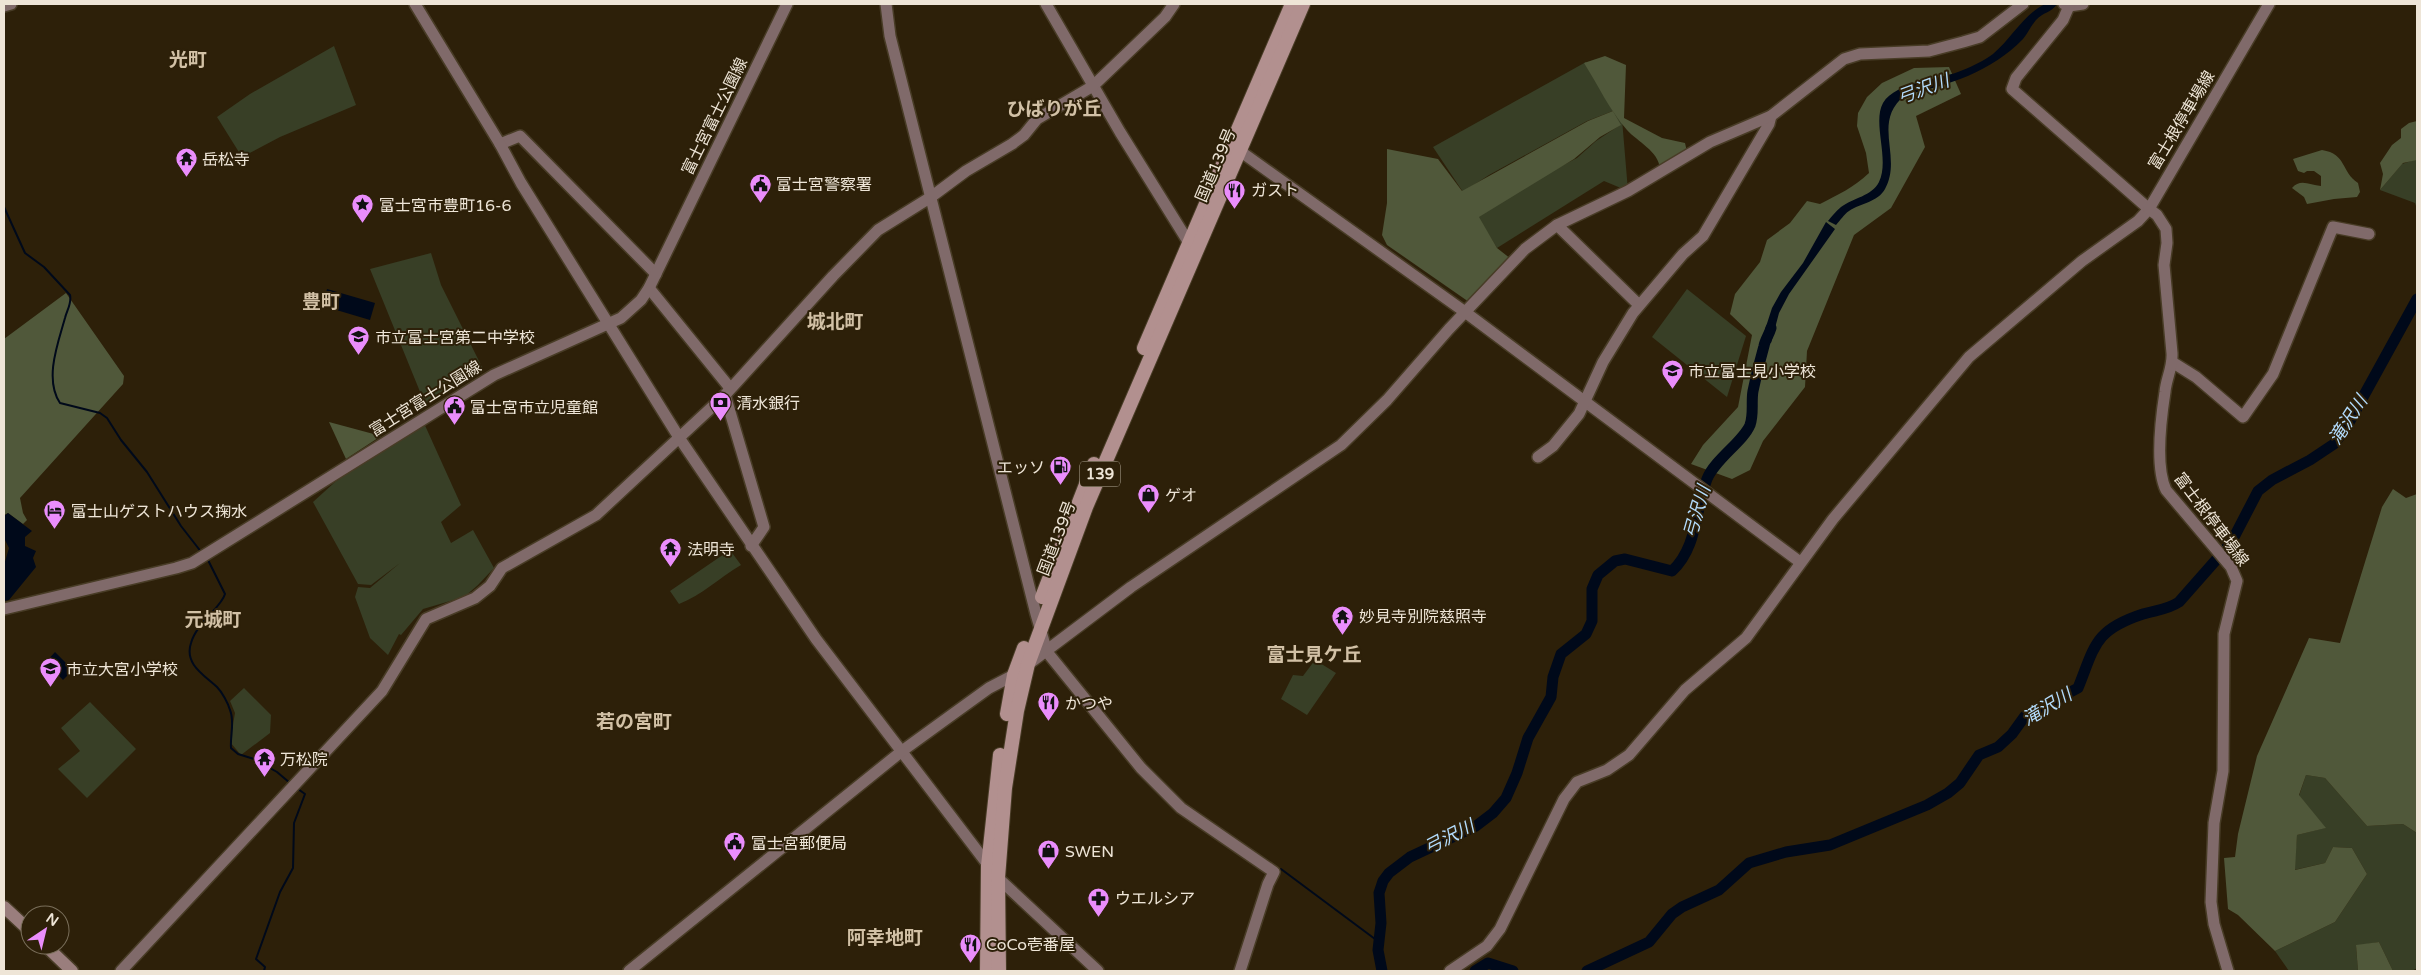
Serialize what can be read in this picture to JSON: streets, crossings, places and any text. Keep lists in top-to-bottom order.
{
  "streets": {
    "highway": ["国道139号", "139"],
    "street": ["富士宮富士公園線", "富士根停車場線"]
  },
  "districts": [
    "光町",
    "ひばりが丘",
    "豊町",
    "城北町",
    "元城町",
    "富士見ケ丘",
    "若の宮町",
    "阿幸地町"
  ],
  "water": ["弓沢川", "滝沢川"],
  "places": {
    "temple": [
      "岳松寺",
      "法明寺",
      "妙見寺別院慈照寺",
      "万松院"
    ],
    "public building": ["富士宮警察署", "富士宮市立児童館", "富士宮郵便局"],
    "restaurant": ["ガスト", "かつや", "CoCo壱番屋"],
    "place": ["富士宮市豊町16-6"],
    "school or university": ["市立富士宮第二中学校", "市立富士見小学校", "市立大宮小学校"],
    "bank": ["清水銀行"],
    "fuel station": ["エッソ"],
    "shop": ["ゲオ", "SWEN"],
    "hotel": ["富士山ゲストハウス掬水"],
    "pharmacy": ["ウエルシア"]
  },
  "north": "top right"
}
